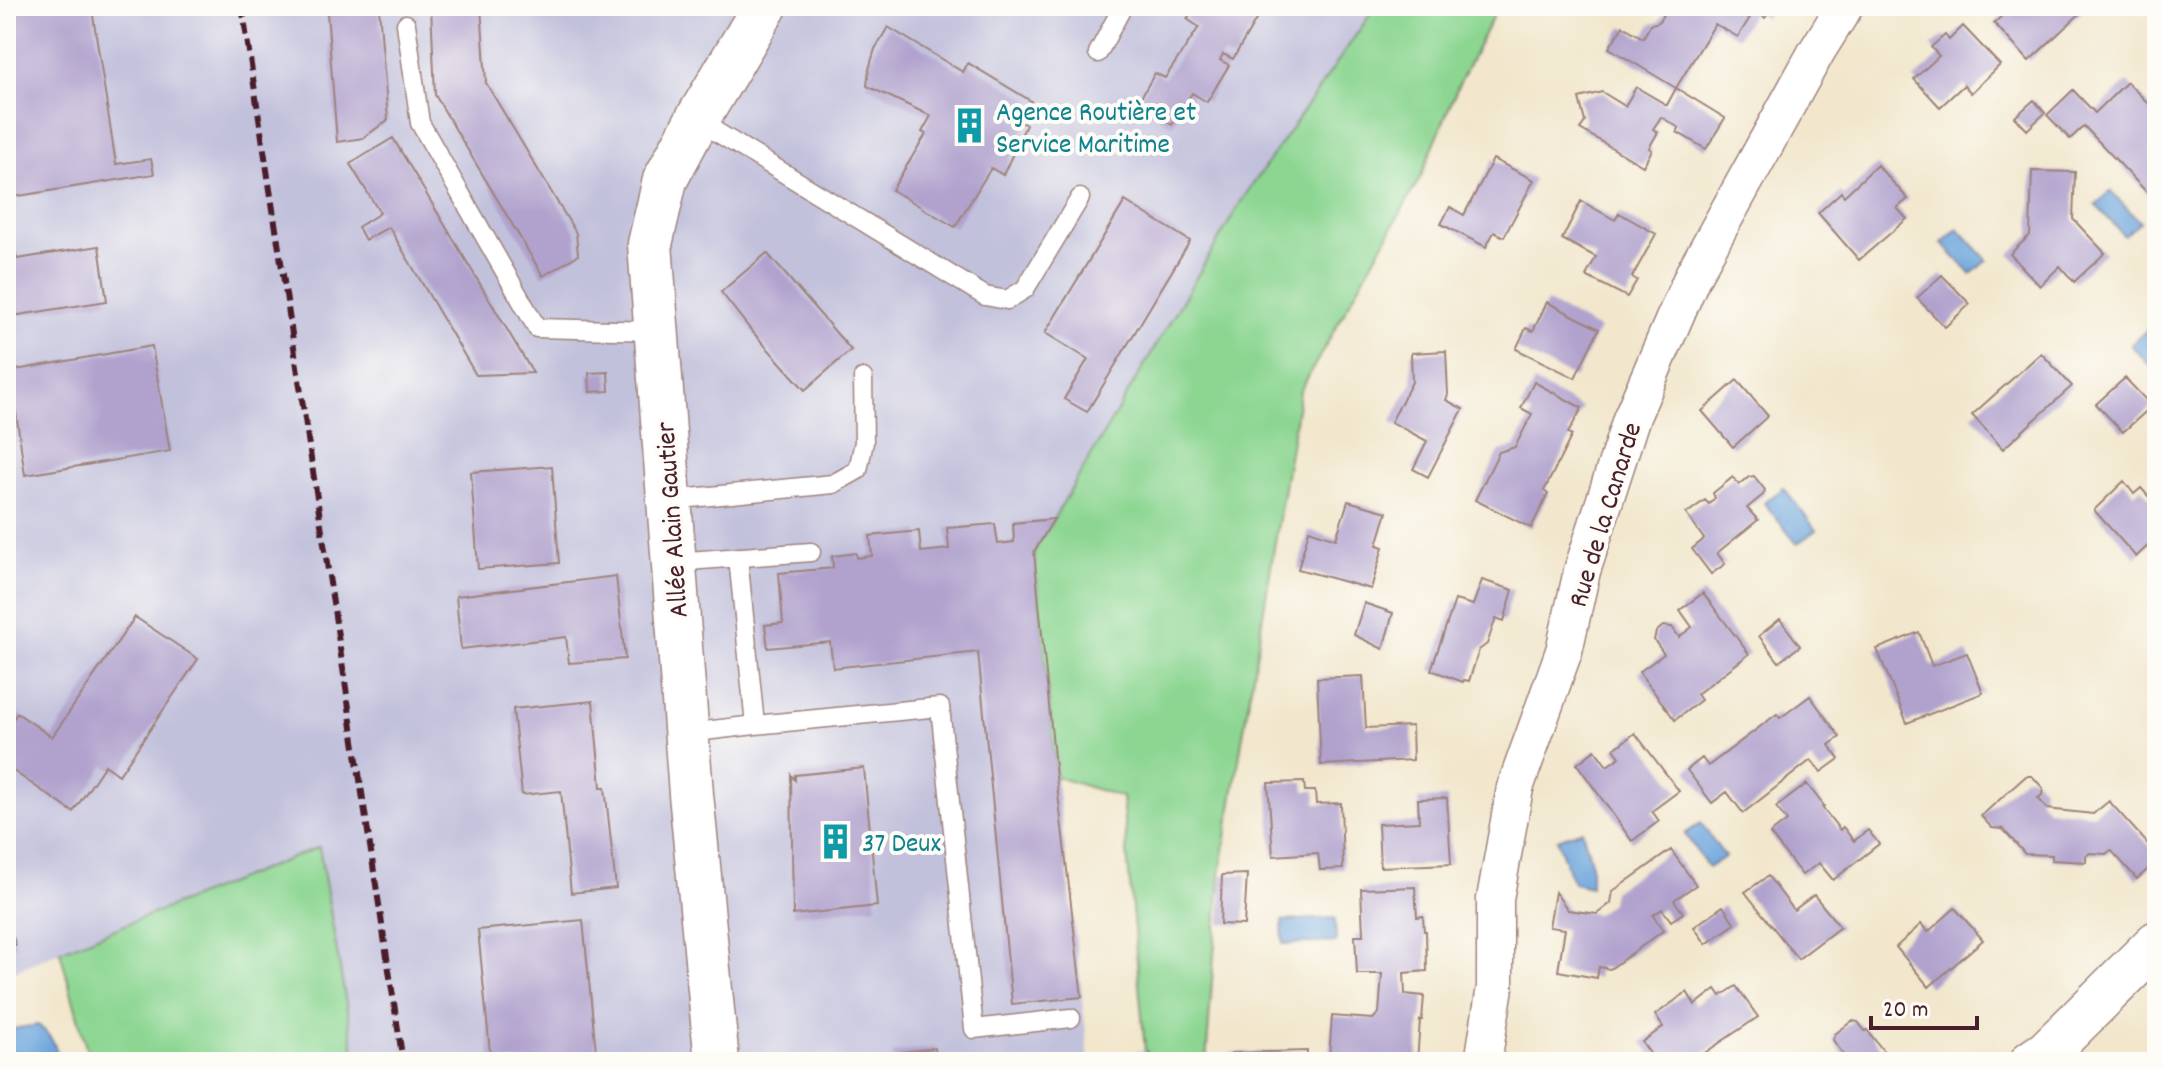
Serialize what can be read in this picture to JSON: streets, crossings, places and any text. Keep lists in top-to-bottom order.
{
  "streets": {
    "street": ["Rue de la Canarde", "Allée Alain Gautier"]
  },
  "places": {
    "building": ["Agence Routière et Service Maritime", "37 Deux"]
  },
  "scale_bar": "20 m"
}
